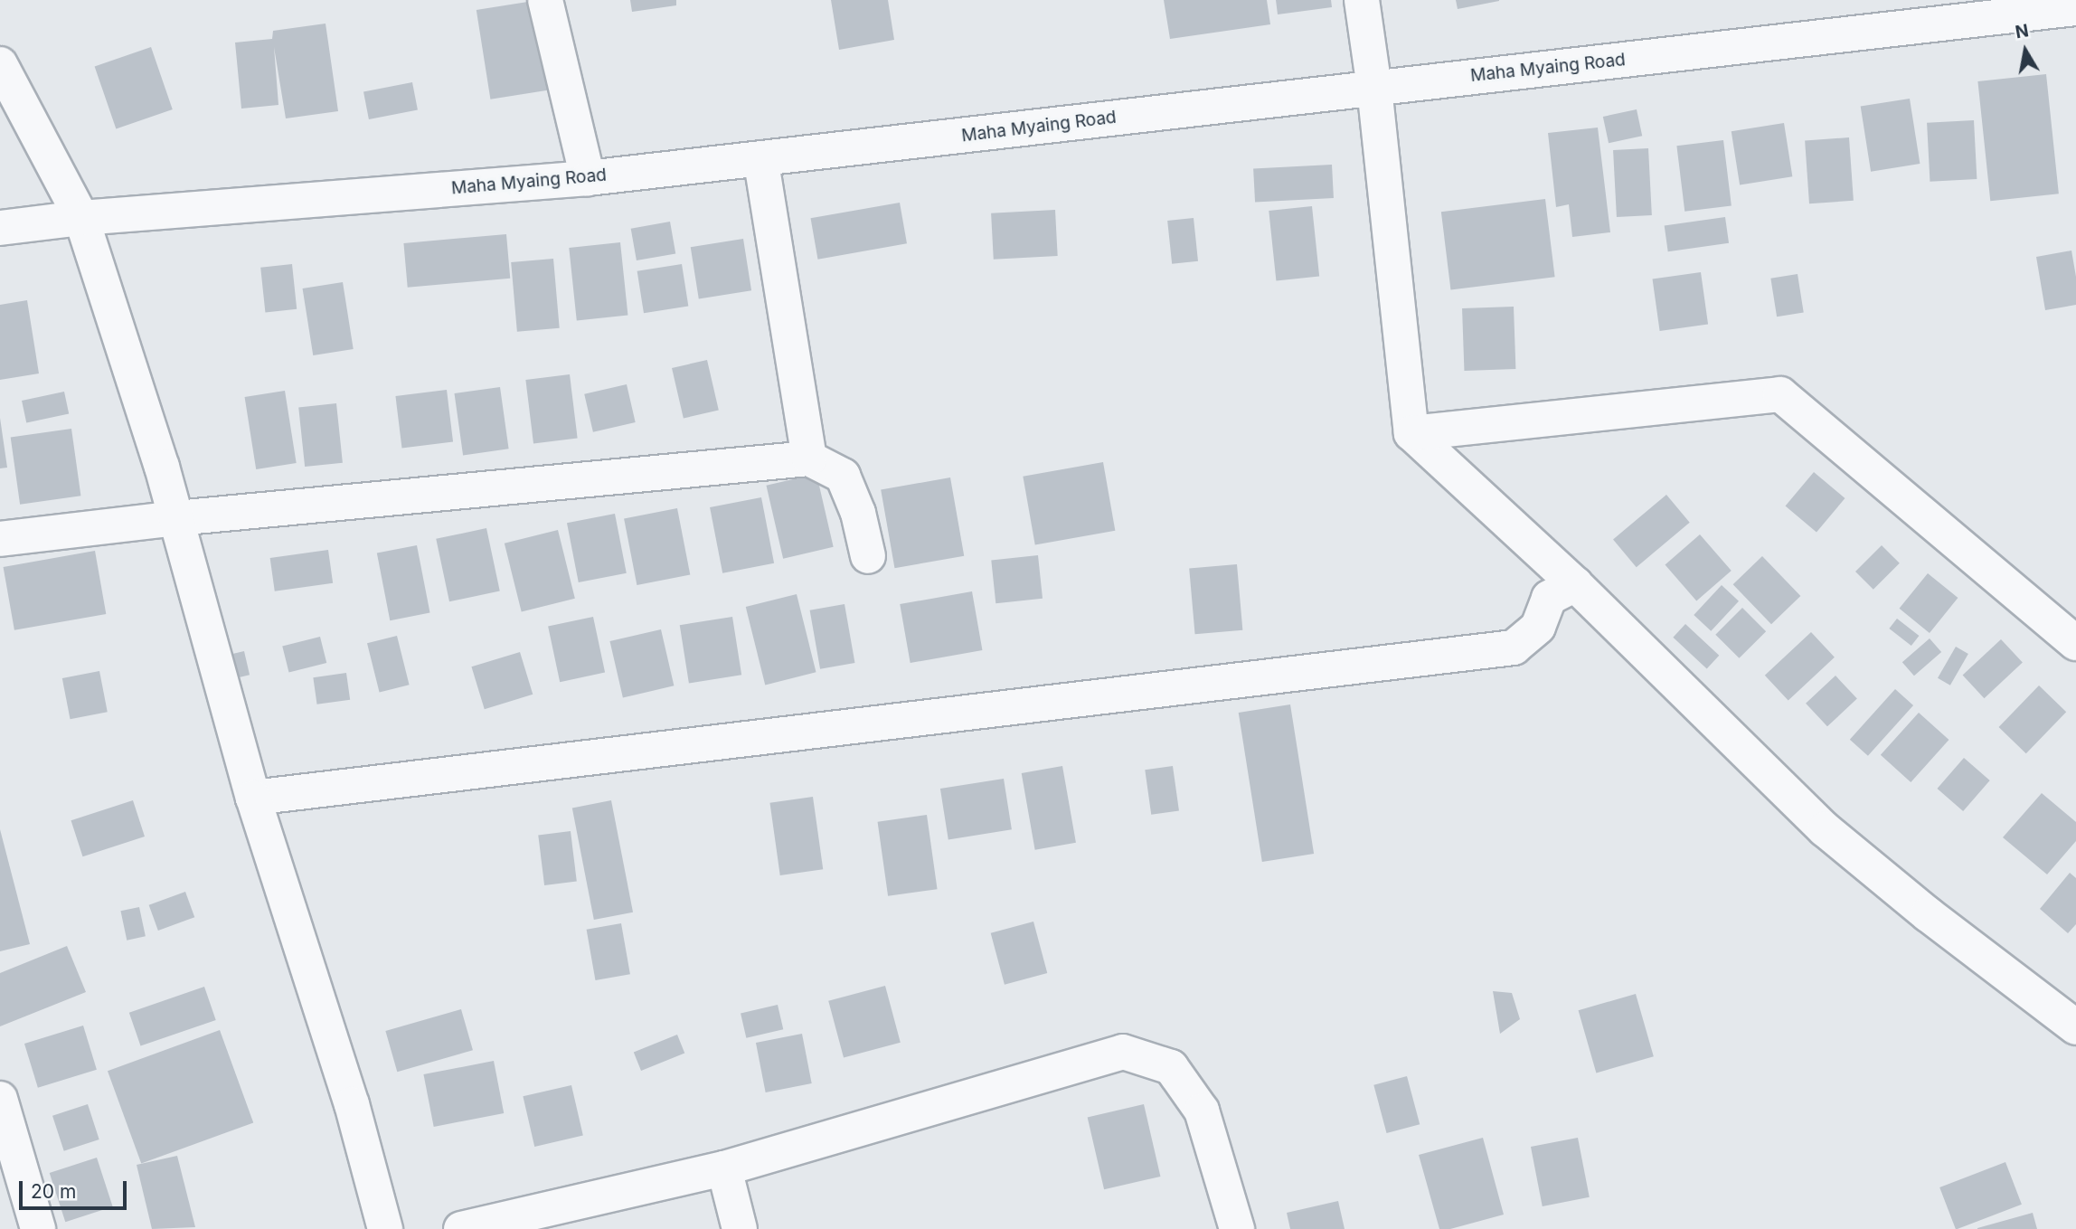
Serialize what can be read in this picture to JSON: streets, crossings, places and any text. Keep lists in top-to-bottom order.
{
  "streets": {
    "street": ["Maha Myaing Road"]
  },
  "scale_bar": "20 m",
  "north": "top"
}
